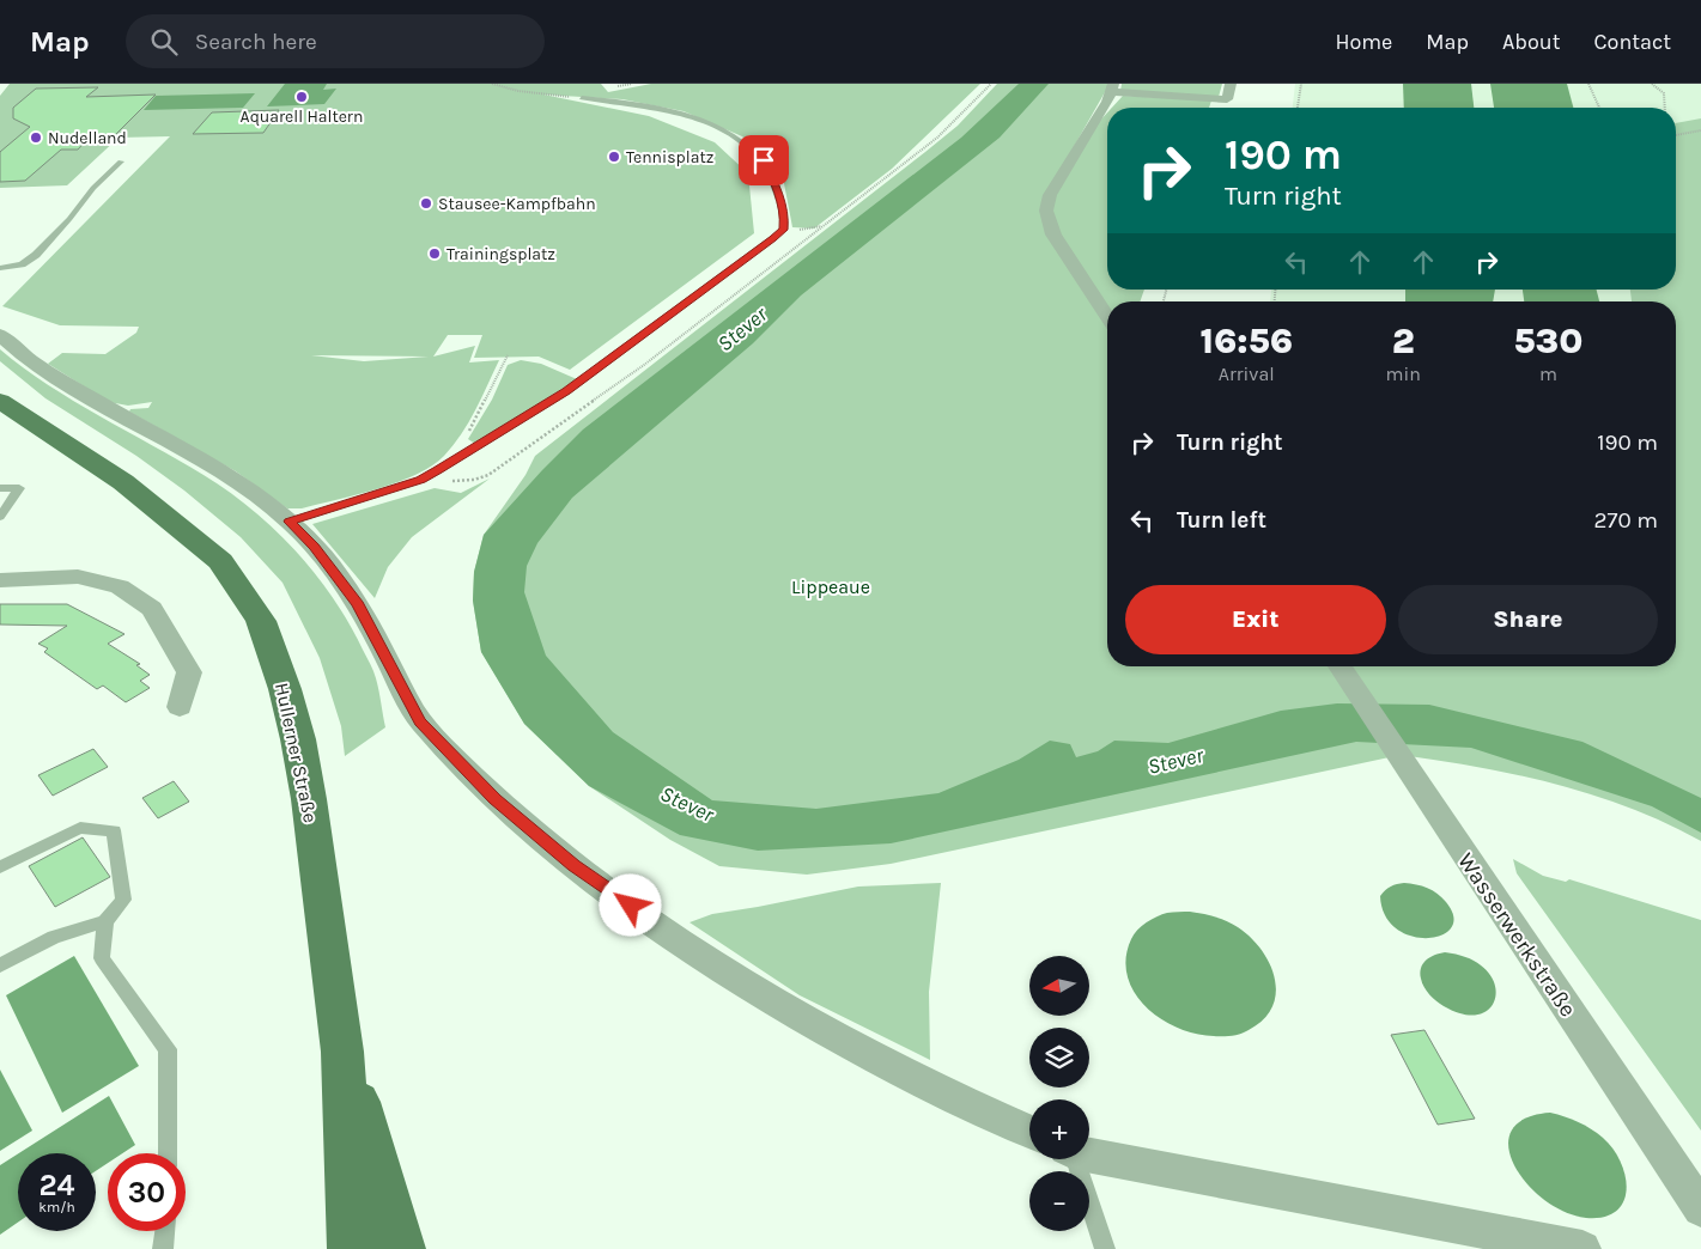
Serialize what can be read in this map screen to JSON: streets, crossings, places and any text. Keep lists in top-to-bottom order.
{
  "streets": {
    "main road": ["Hullerner Straße"],
    "street": ["Wasserwerkstraße"]
  },
  "water": ["Stever"],
  "parks": ["Lippeaue"],
  "places": [
    "Aquarell Haltern",
    "Nudelland",
    "Tennisplatz",
    "Stausee-Kampfbahn",
    "Trainingsplatz"
  ],
  "north": "left",
  "page": {
    "header": "Map",
    "search": "Search here",
    "nav": [
      "Home",
      "Map",
      "About",
      "Contact"
    ],
    "turn": ["190 m", "Turn right"],
    "eta": [
      "16:56",
      "Arrival",
      "2",
      "min",
      "530",
      "m"
    ],
    "list": [
      {
        "name": "Turn right",
        "value": "190 m"
      },
      {
        "name": "Turn left",
        "value": "270 m"
      }
    ],
    "buttons": ["Exit", "Share"],
    "map_buttons": ["+", "−"],
    "speed": "24 km/h",
    "limit": "30"
  }
}
